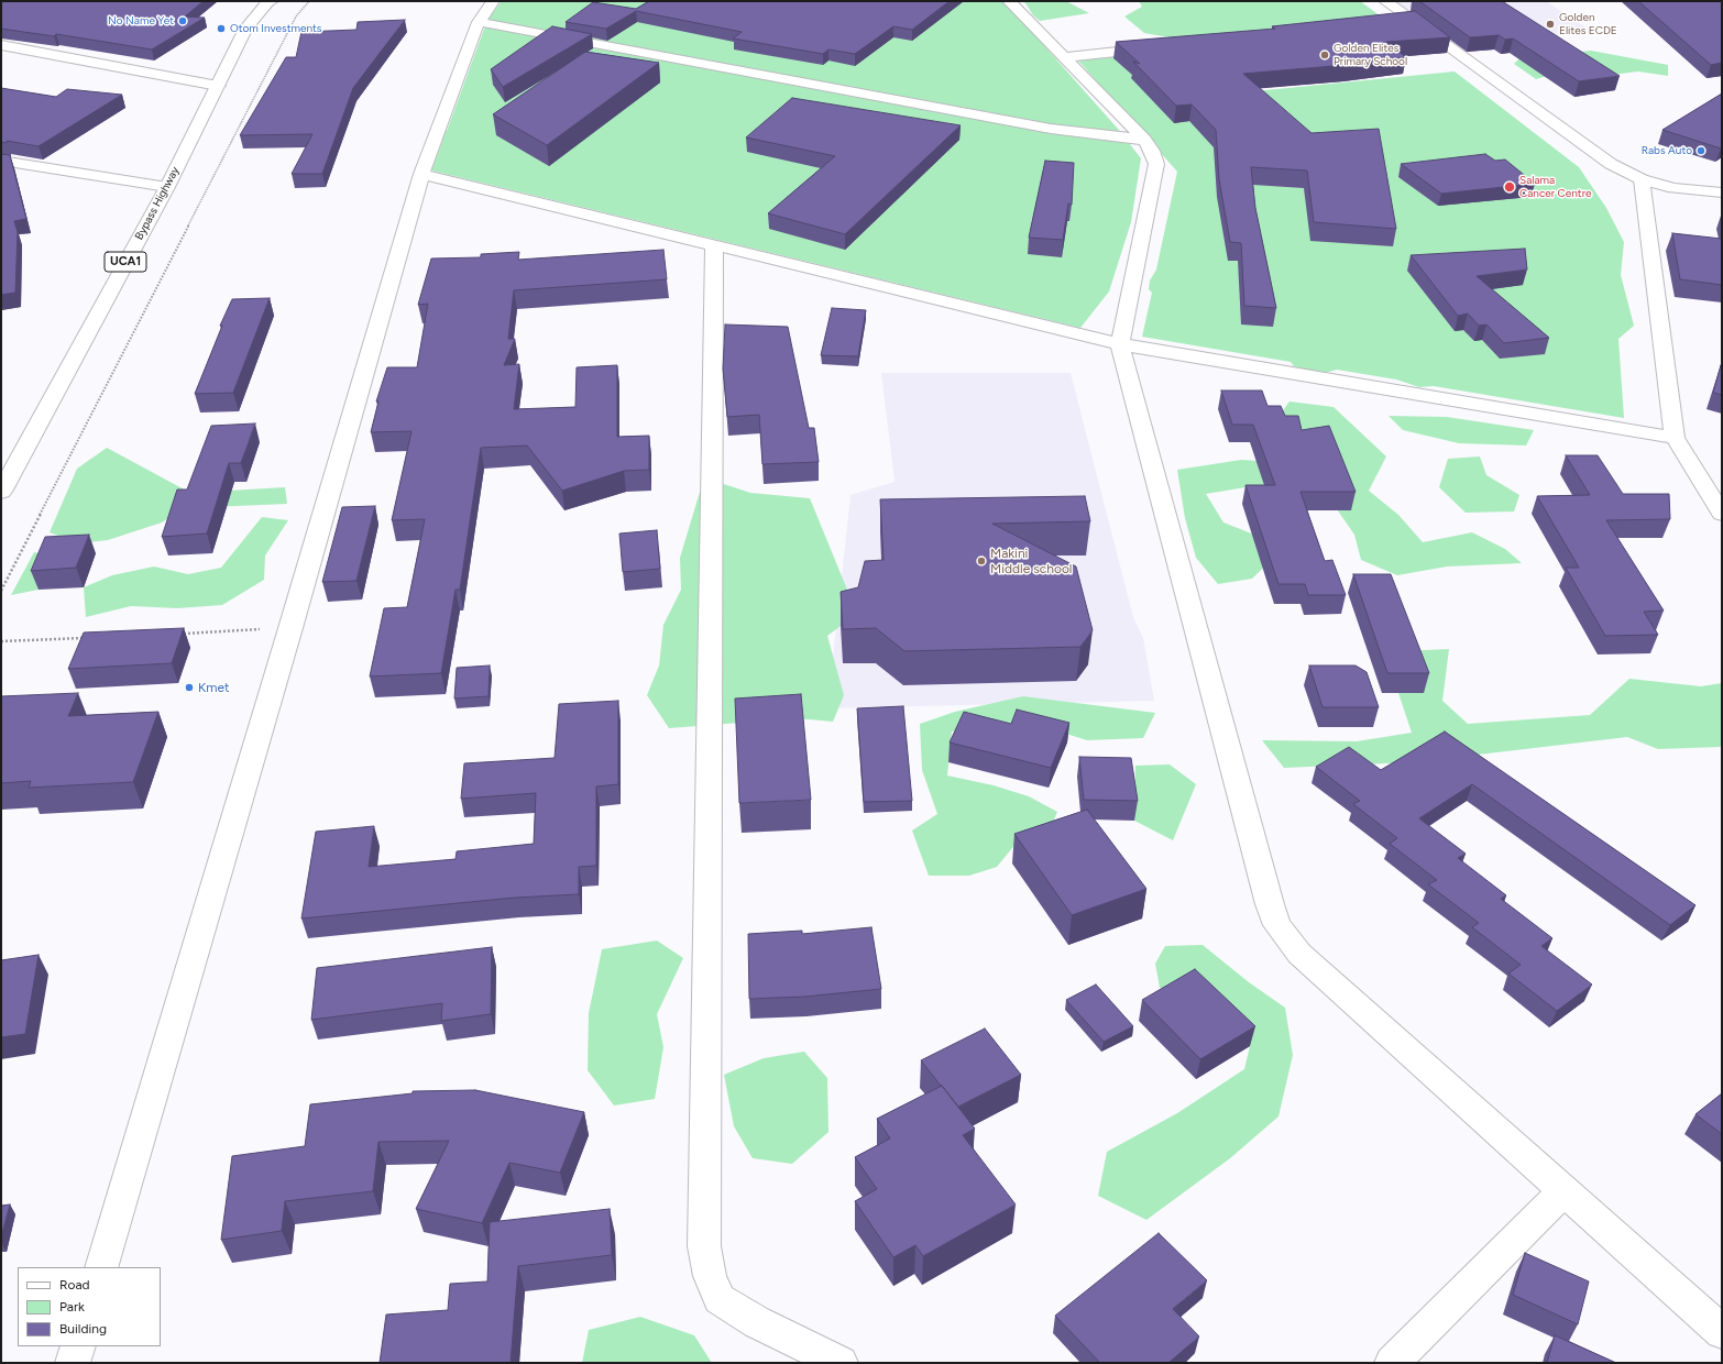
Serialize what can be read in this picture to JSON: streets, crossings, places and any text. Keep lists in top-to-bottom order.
{
  "streets": {
    "street": ["Bypass Highway", "UCA1"]
  },
  "places": [
    "No Name Yet",
    "Golden Elites ECDE",
    "Otom Investments",
    "Golden Elites Primary School",
    "Rabs Auto",
    "Salama Cancer Centre",
    "Makini Middle school",
    "Kmet"
  ],
  "legend": ["Road", "Park", "Building"]
}
